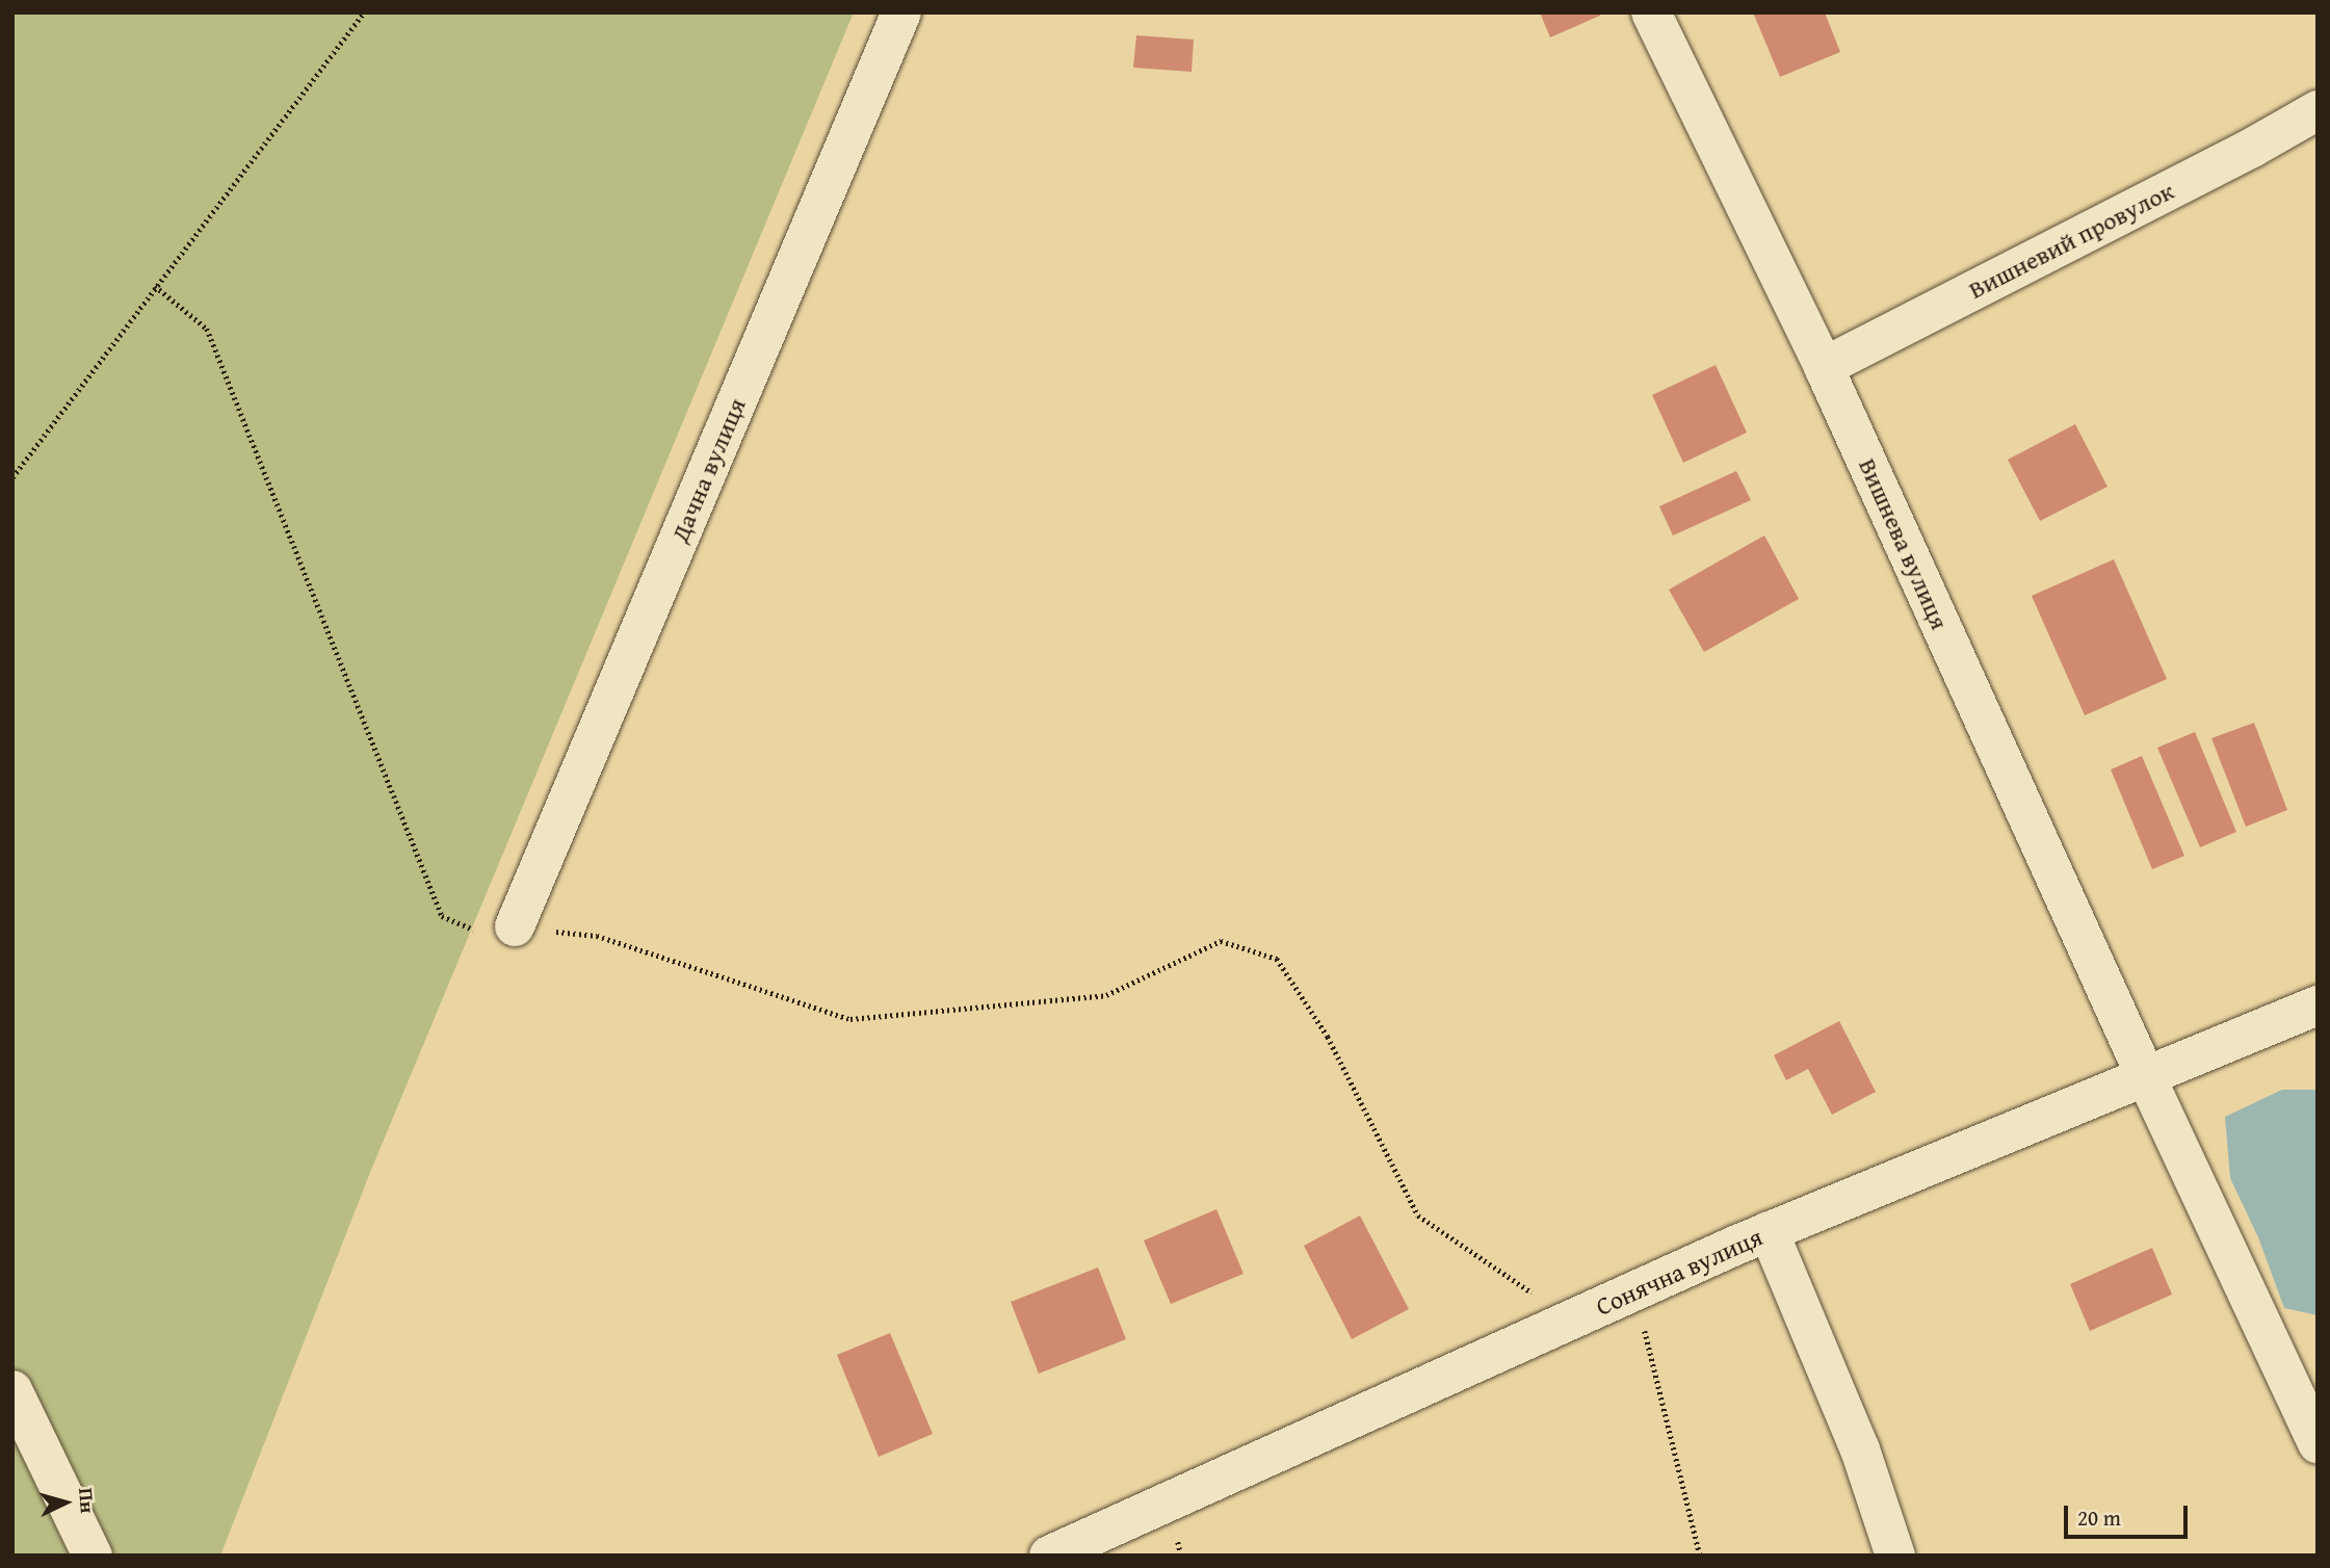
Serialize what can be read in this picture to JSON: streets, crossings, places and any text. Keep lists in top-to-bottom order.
{
  "streets": {
    "street": [
      "Вишневий провулок",
      "Дачна вулиця",
      "Вишнева вулиця",
      "Сонячна вулиця"
    ]
  },
  "crossings": [
    ["Вишневий провулок", "Вишнева вулиця"],
    ["Вишнева вулиця", "Сонячна вулиця"]
  ],
  "scale_bar": "20 m",
  "north": "right"
}
